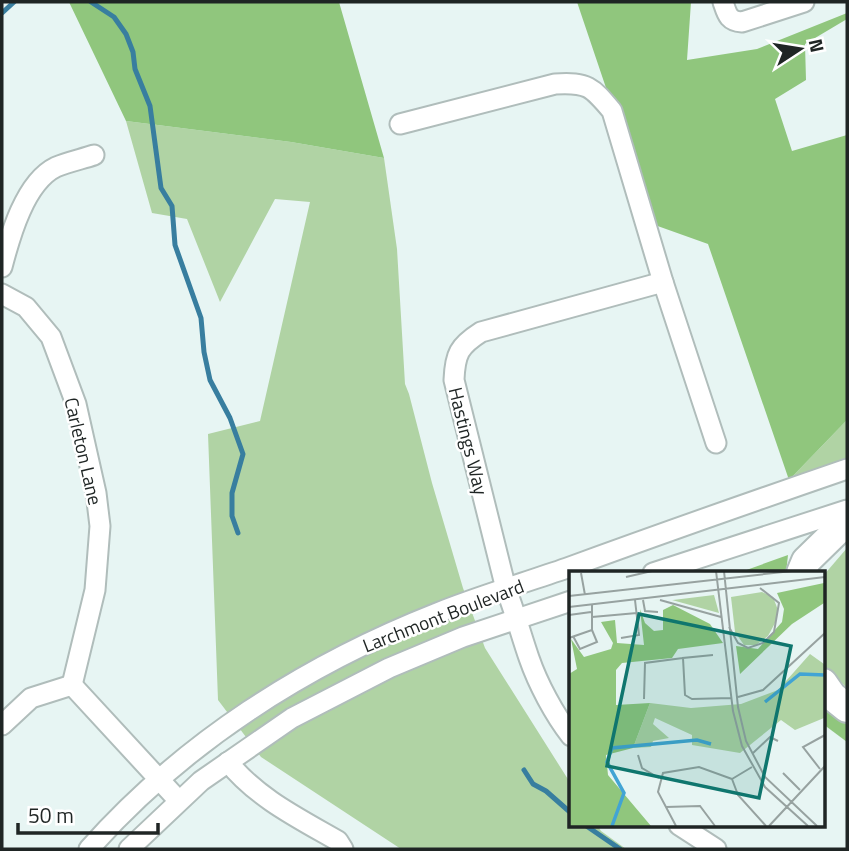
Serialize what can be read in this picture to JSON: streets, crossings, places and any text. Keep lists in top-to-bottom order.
{
  "streets": {
    "street": ["Hastings Way", "Carleton Lane", "Larchmont Boulevard"]
  },
  "crossings": [
    ["Hastings Way", "Larchmont Boulevard"]
  ],
  "scale_bar": "50 m",
  "north": "right"
}
